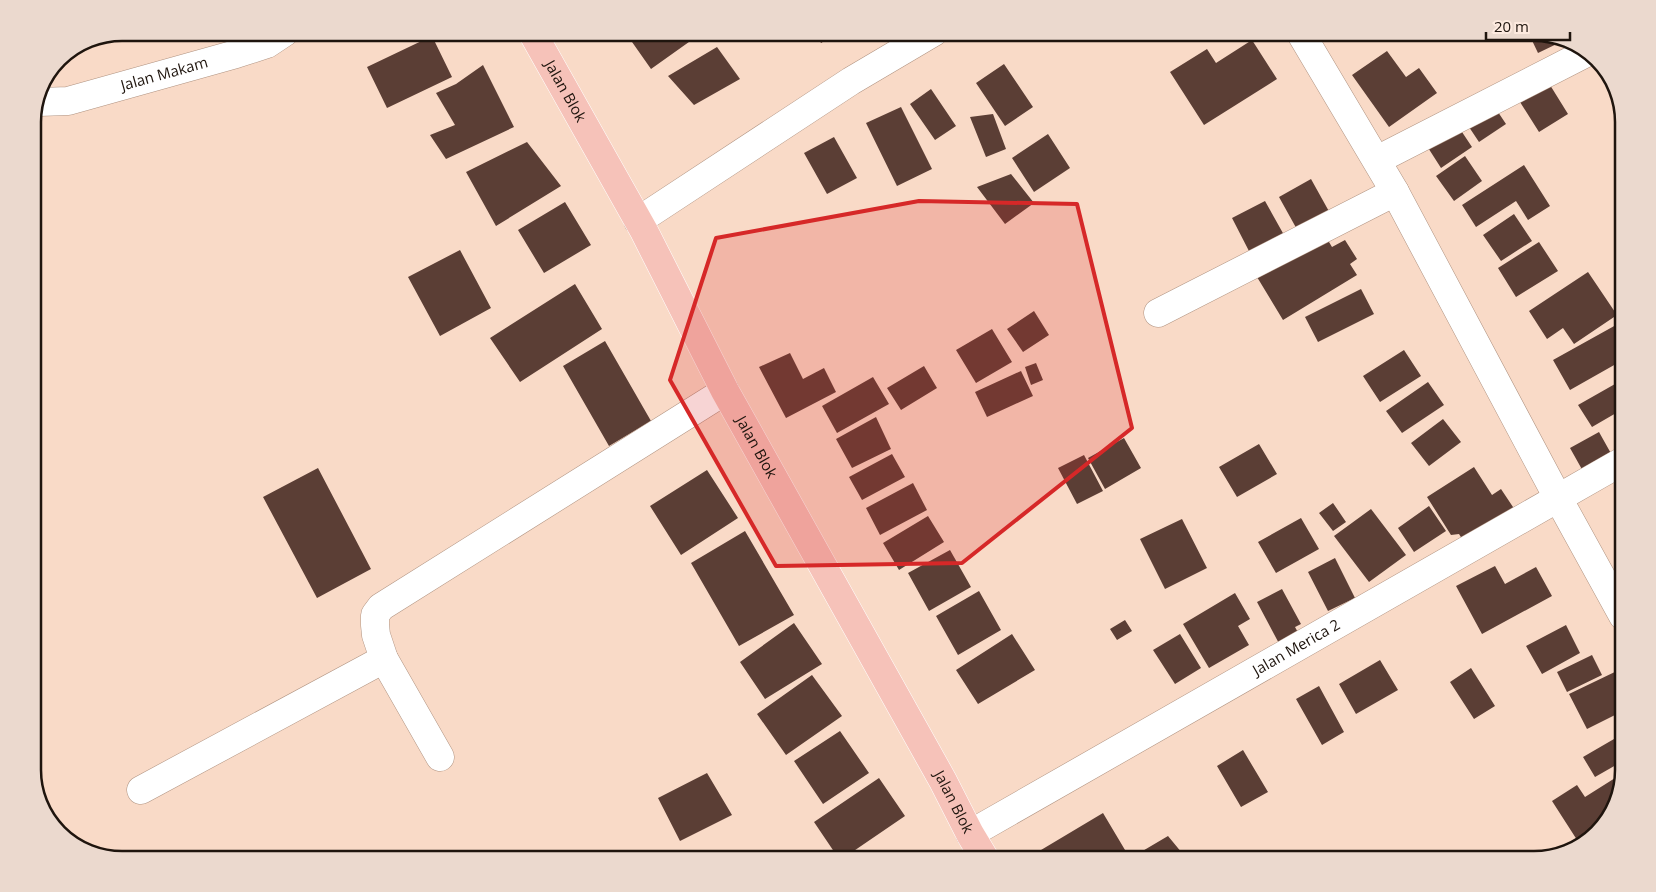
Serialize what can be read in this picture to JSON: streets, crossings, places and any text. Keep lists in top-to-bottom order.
{
  "streets": {
    "main road": ["Jalan Blok"],
    "street": ["Jalan Makam", "Jalan Merica 2"]
  },
  "crossings": [
    ["Jalan Blok", "Jalan Merica 2"]
  ],
  "scale_bar": "20 m"
}
